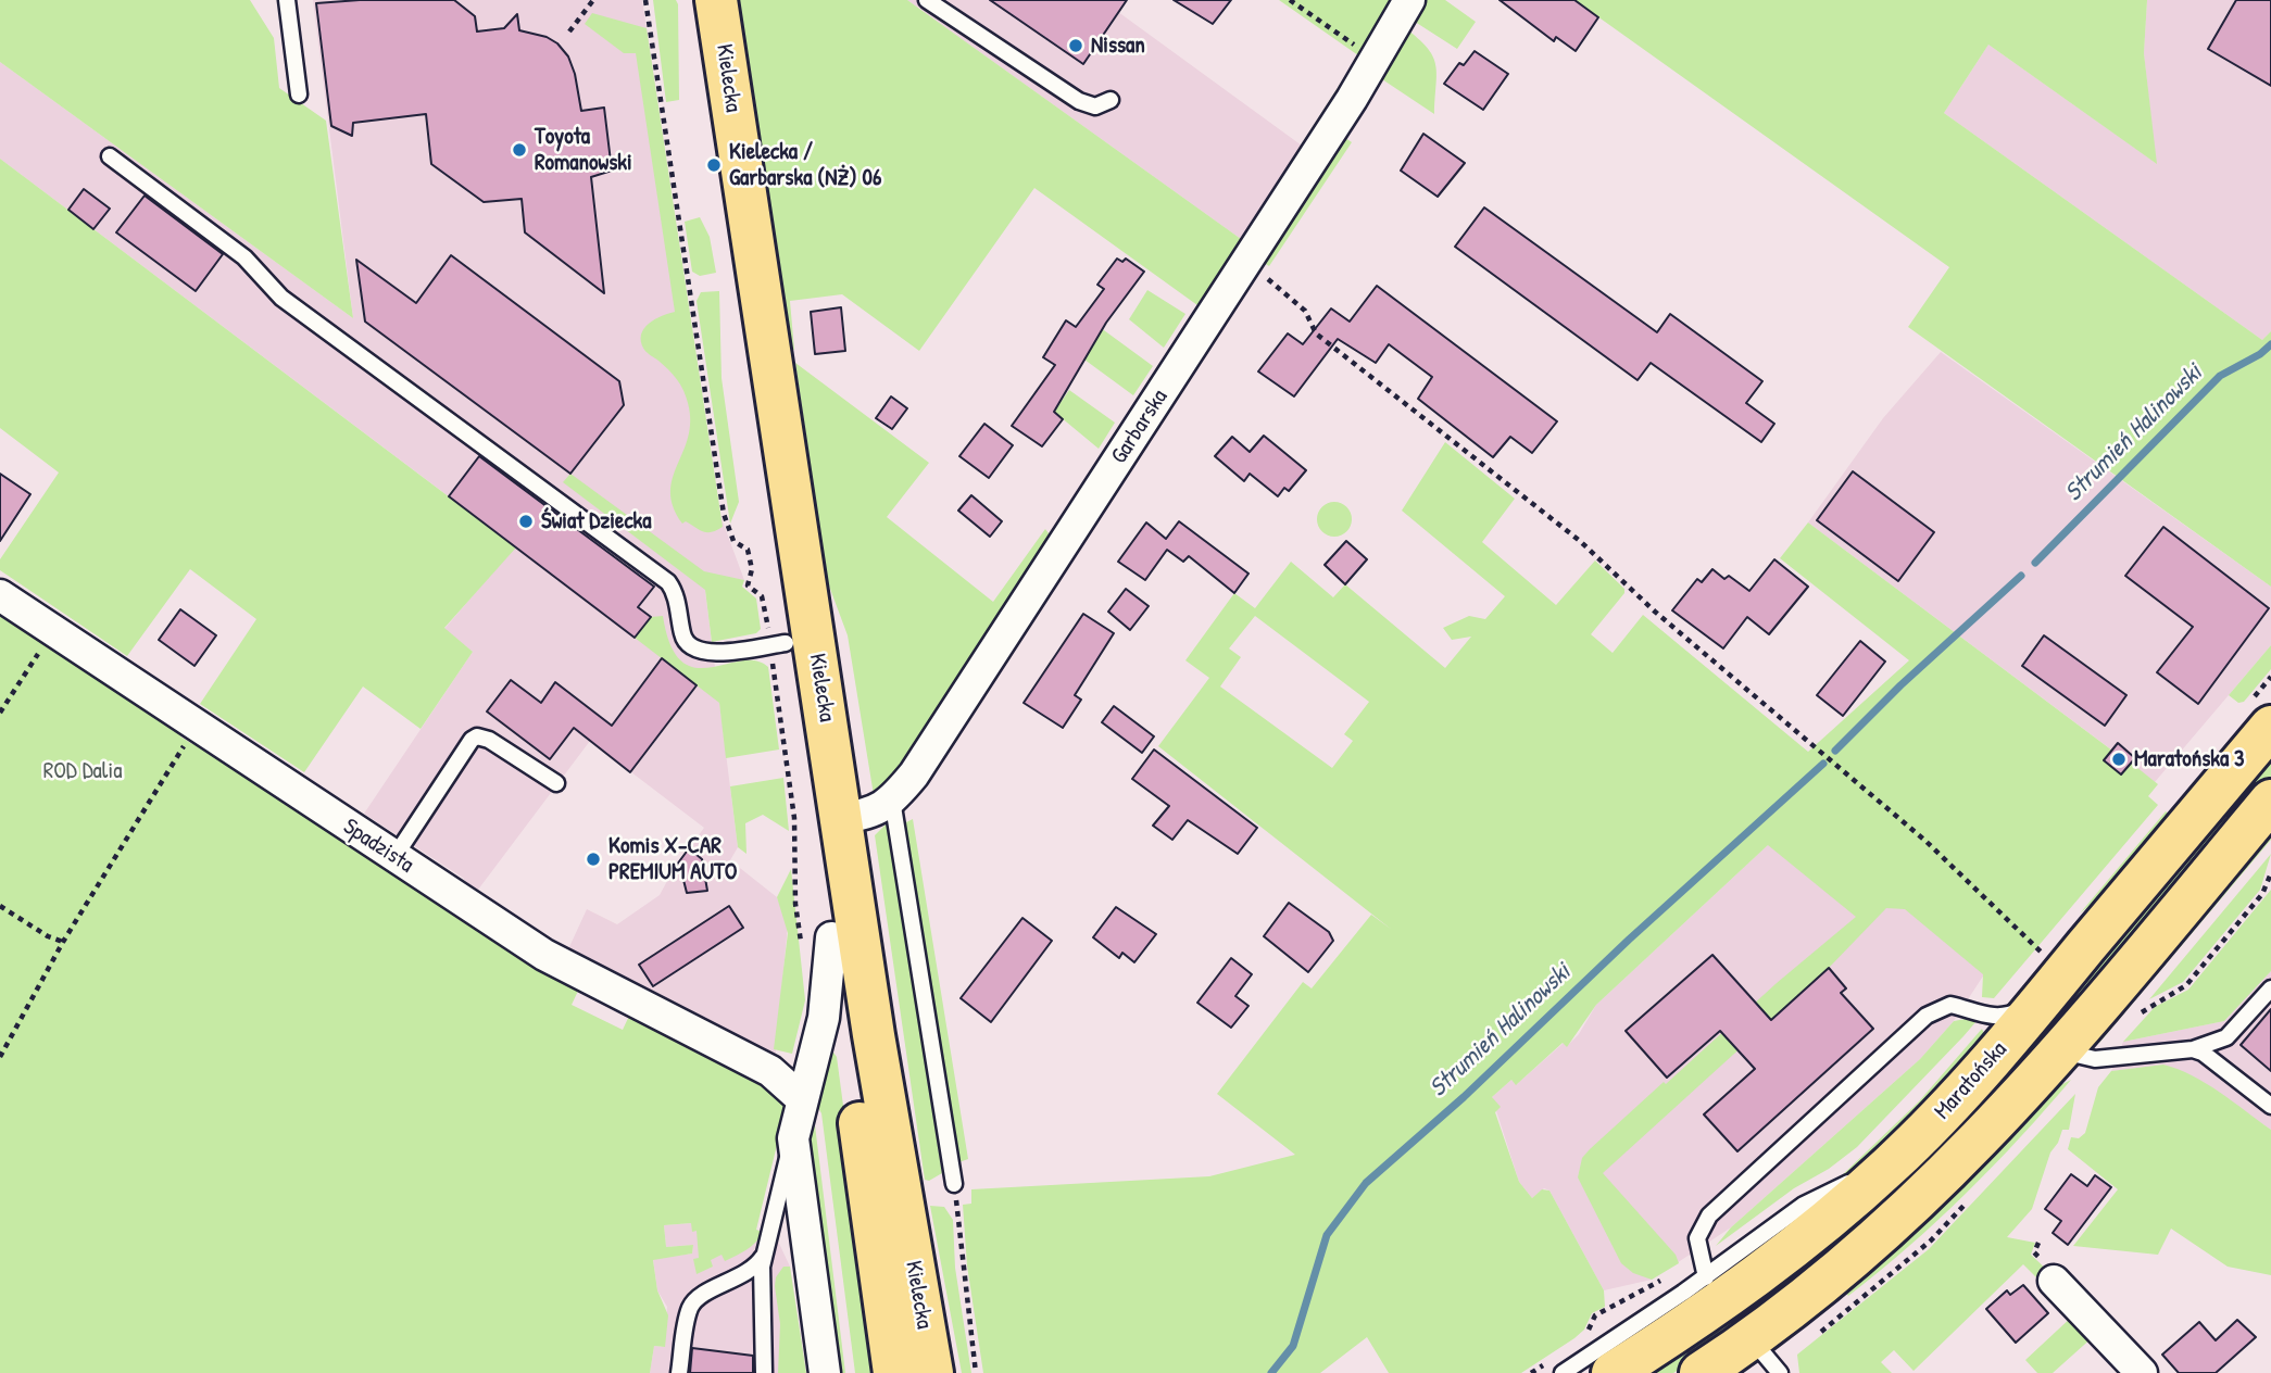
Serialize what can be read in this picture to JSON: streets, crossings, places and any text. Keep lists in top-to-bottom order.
{
  "streets": {
    "main road": ["Kielecka", "Maratońska"],
    "street": ["Garbarska", "Spadzista"]
  },
  "crossings": [
    ["Kielecka", "Garbarska"]
  ],
  "water": ["Strumień Halinowski"],
  "parks": ["ROD Dalia"],
  "places": [
    "Nissan",
    "Toyota Romanowski",
    "Kielecka / Garbarska (NŻ) 06",
    "Świat Dziecka",
    "Maratońska 3",
    "Komis X-CAR PREMIUM AUTO"
  ]
}
